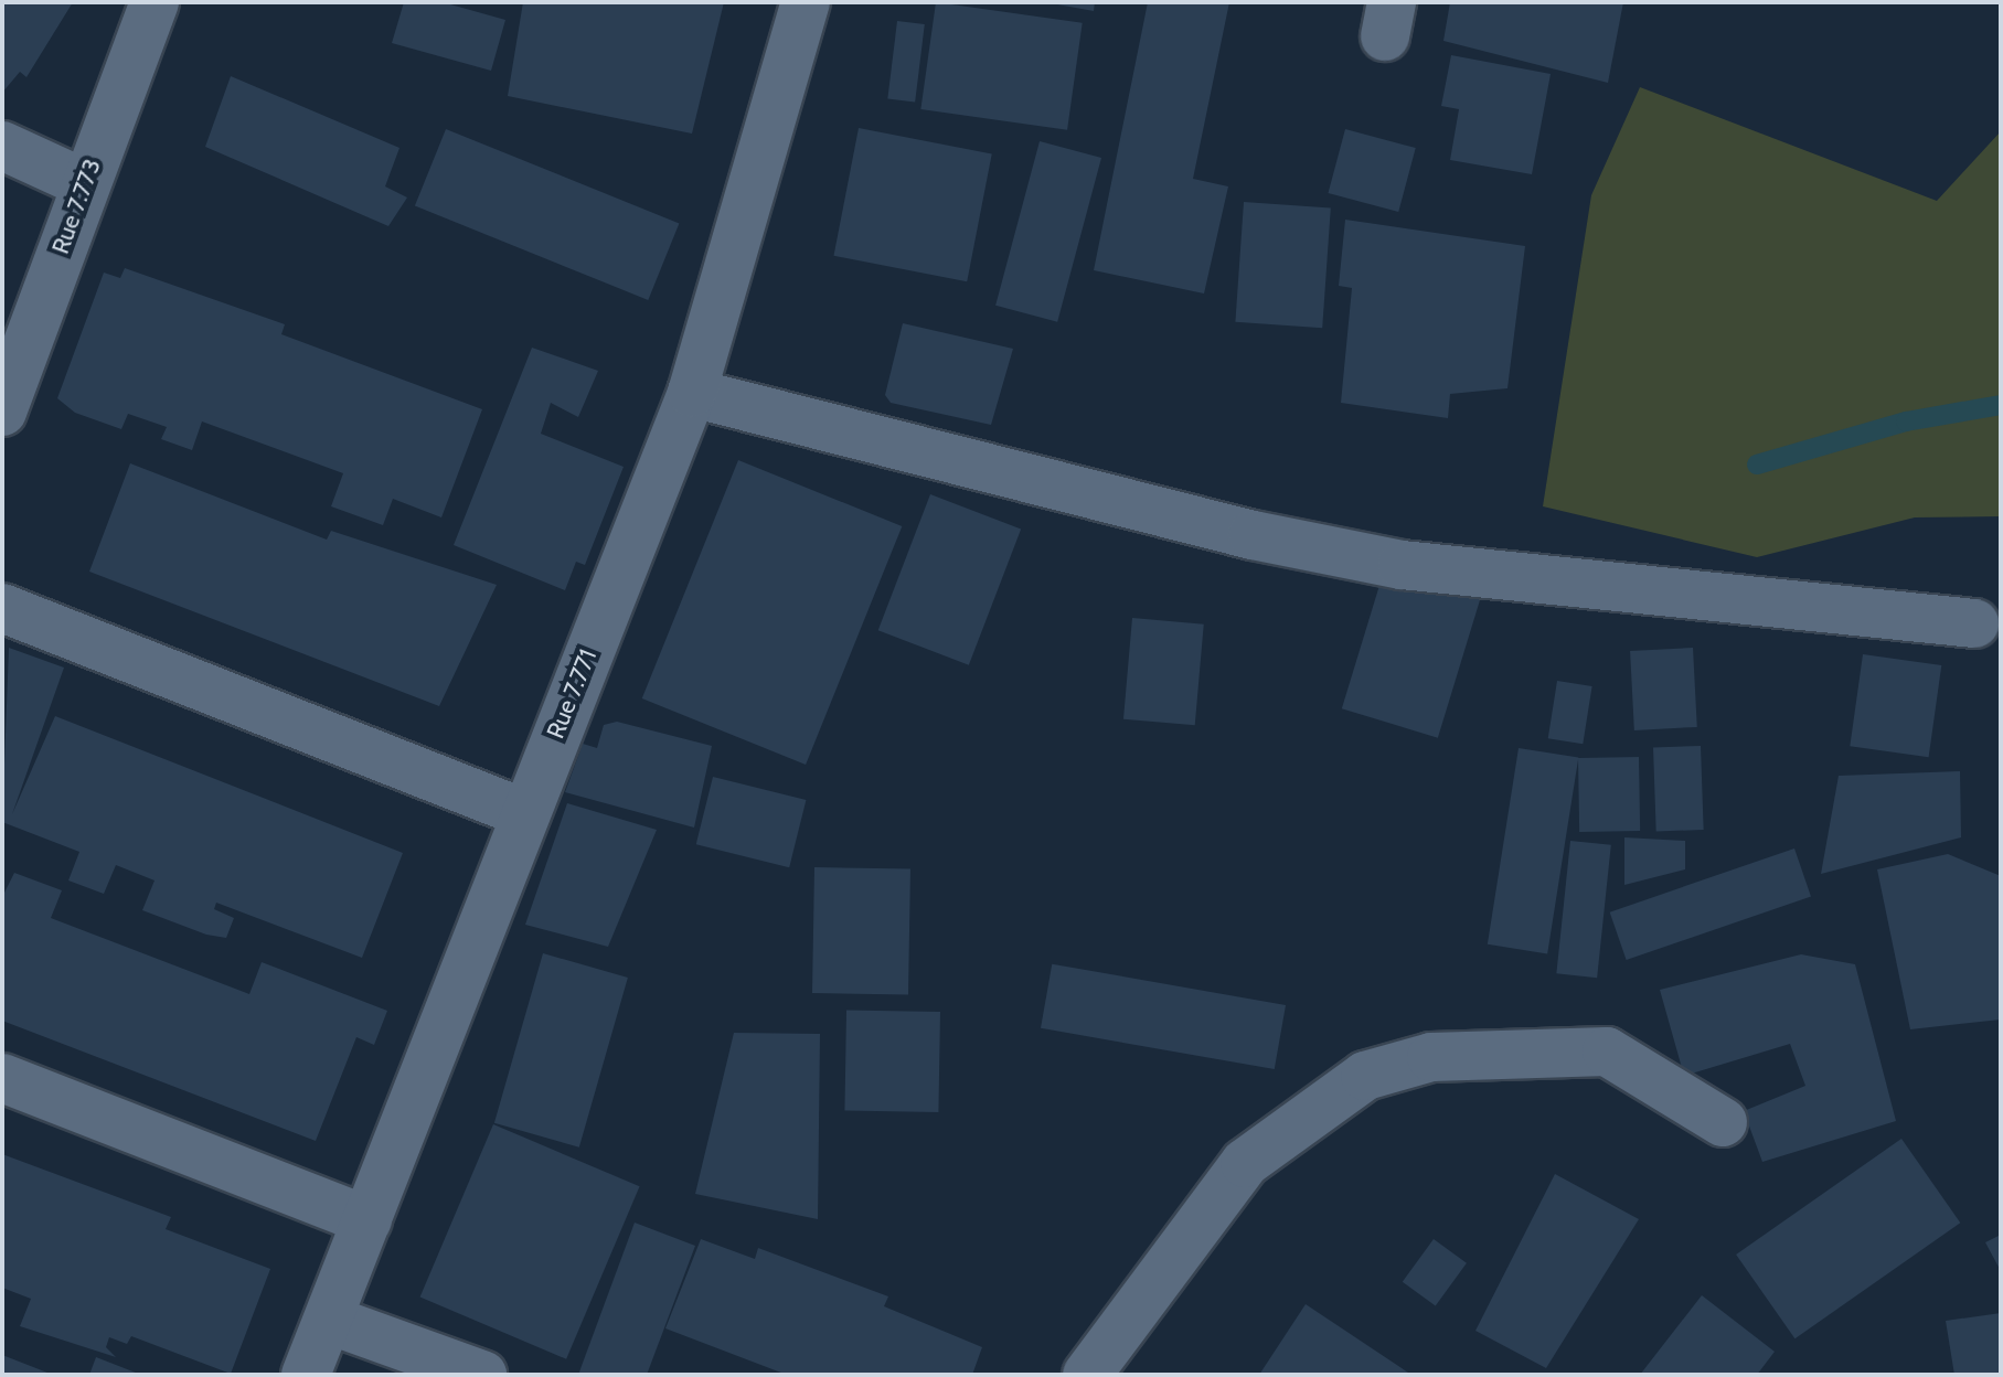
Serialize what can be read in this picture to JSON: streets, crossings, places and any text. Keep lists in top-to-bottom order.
{
  "streets": {
    "street": ["Rue 7.773", "Rue 7.771"]
  }
}
